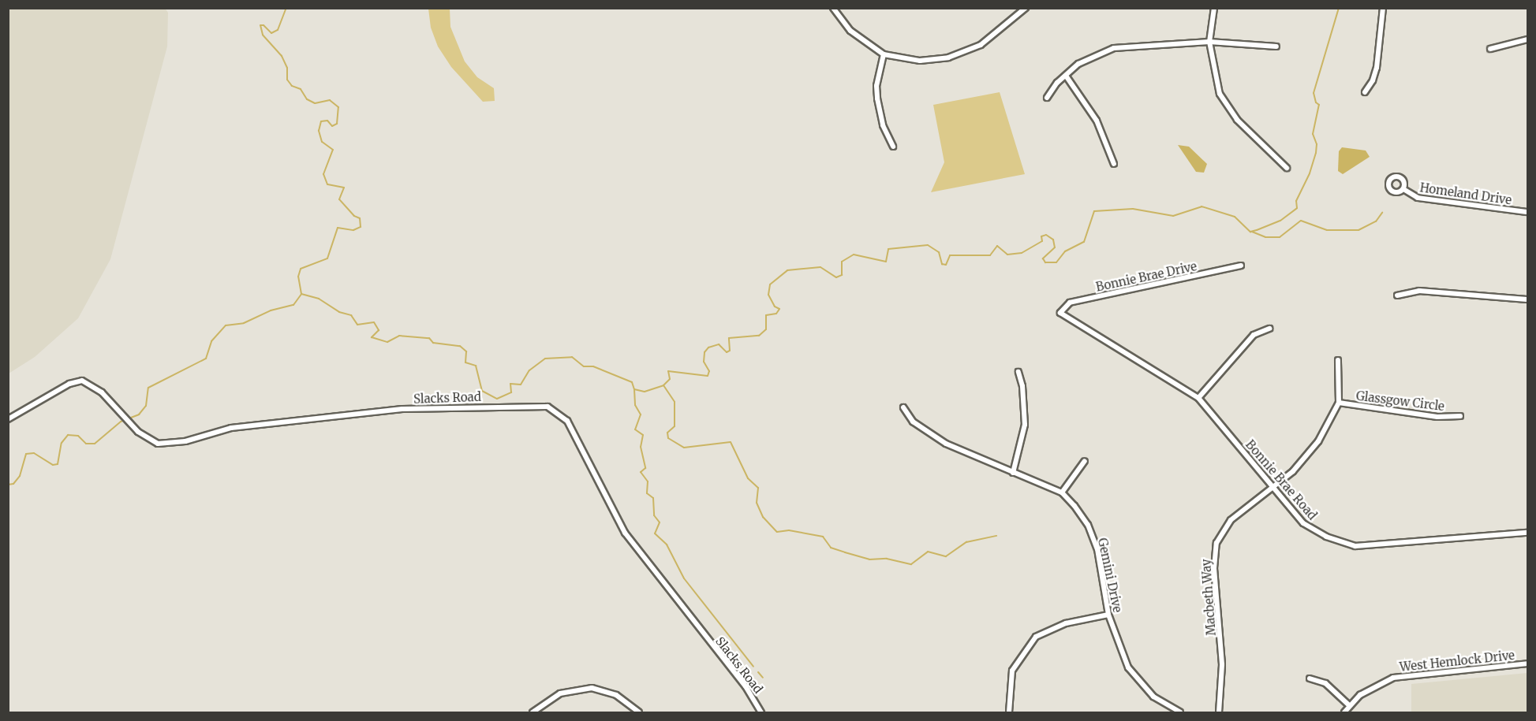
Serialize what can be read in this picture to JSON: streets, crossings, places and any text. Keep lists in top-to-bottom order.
{
  "streets": {
    "street": [
      "Homeland Drive",
      "Bonnie Brae Drive",
      "Slacks Road",
      "Glassgow Circle",
      "Bonnie Brae Road",
      "Gemini Drive",
      "Macbeth Way",
      "West Hemlock Drive"
    ]
  },
  "crossings": [
    ["Bonnie Brae Drive", "Bonnie Brae Road"],
    ["Glassgow Circle", "Macbeth Way"],
    ["Bonnie Brae Road", "Macbeth Way"]
  ]
}
